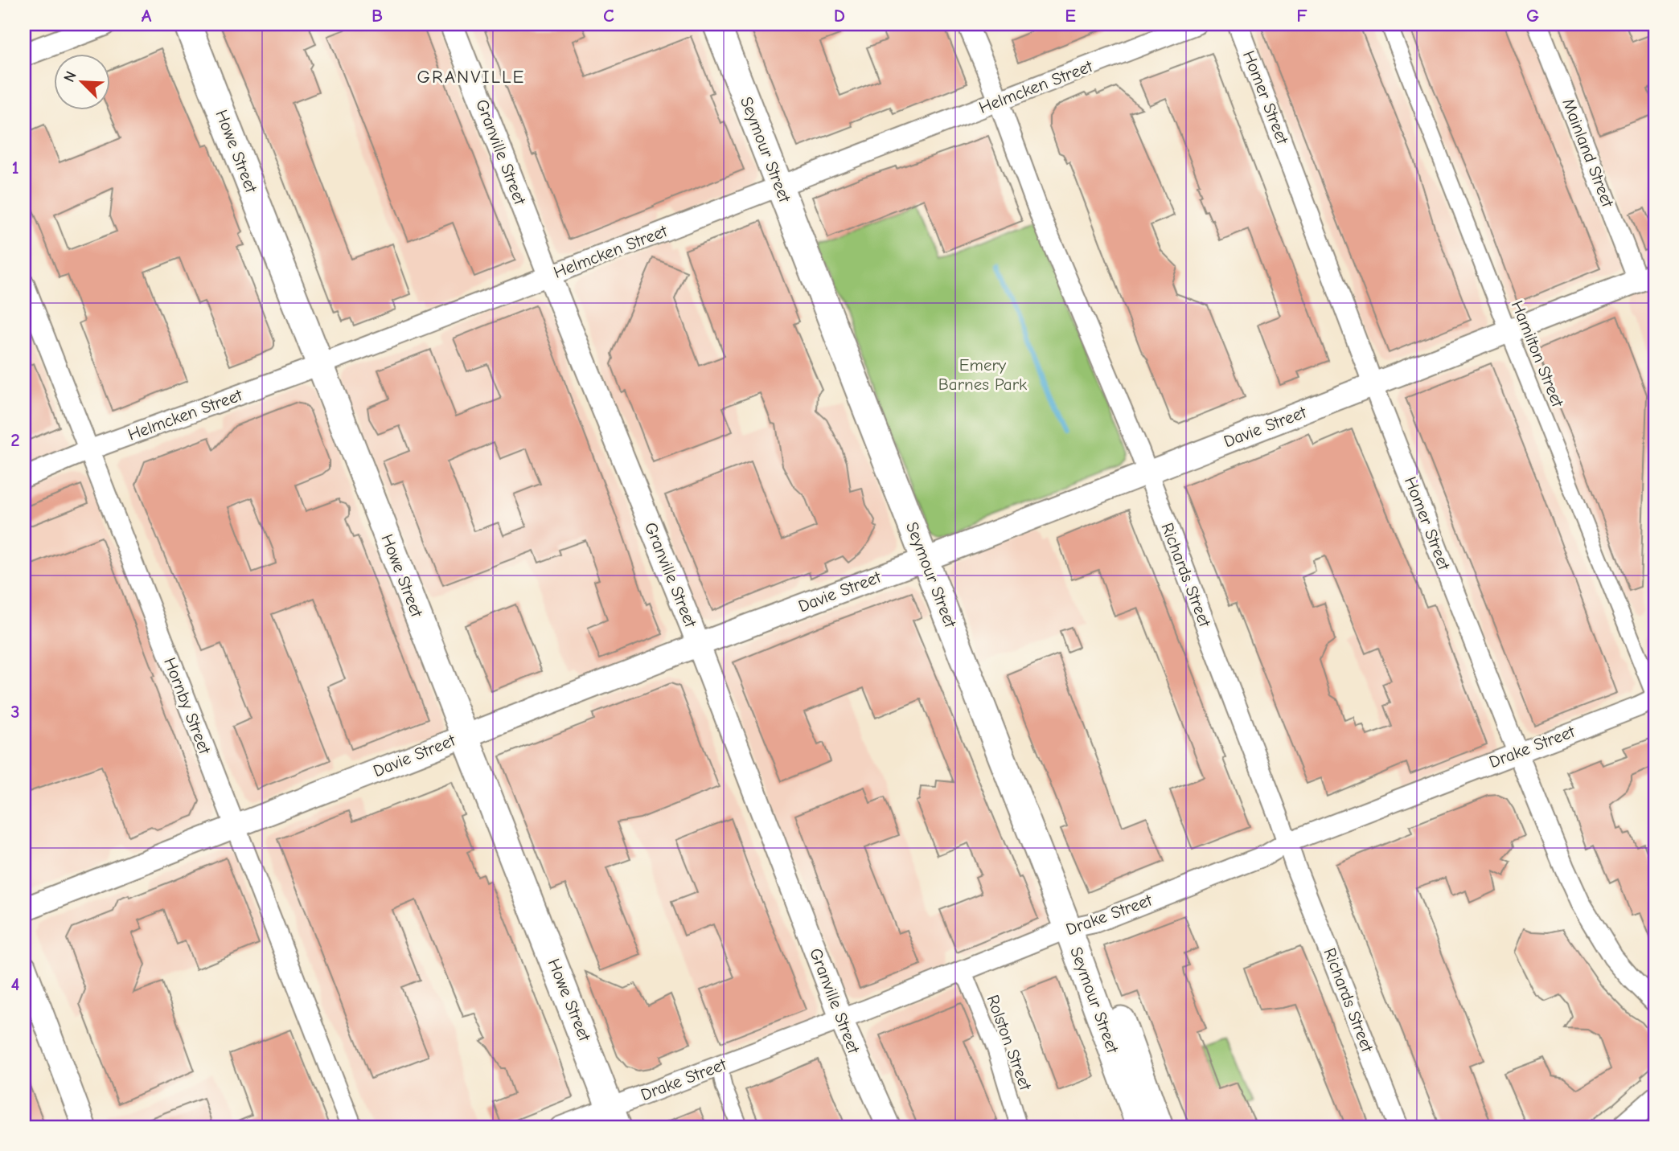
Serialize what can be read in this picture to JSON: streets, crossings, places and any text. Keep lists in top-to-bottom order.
{
  "streets": {
    "highway": ["Seymour Street", "Howe Street"],
    "main road": ["Granville Street", "Davie Street"],
    "street": [
      "Helmcken Street",
      "Homer Street",
      "Mainland Street",
      "Hamilton Street",
      "Richards Street",
      "Hornby Street",
      "Drake Street",
      "Rolston Street"
    ]
  },
  "crossings": [
    ["Helmcken Street", "Seymour Street"],
    ["Helmcken Street", "Howe Street"],
    ["Helmcken Street", "Granville Street"],
    ["Helmcken Street", "Richards Street"],
    ["Helmcken Street", "Hornby Street"],
    ["Homer Street", "Davie Street"],
    ["Homer Street", "Drake Street"],
    ["Seymour Street", "Davie Street"],
    ["Seymour Street", "Drake Street"],
    ["Howe Street", "Davie Street"],
    ["Howe Street", "Drake Street"],
    ["Granville Street", "Davie Street"],
    ["Granville Street", "Drake Street"],
    ["Mainland Street", "Davie Street"],
    ["Hamilton Street", "Davie Street"],
    ["Hamilton Street", "Drake Street"],
    ["Davie Street", "Richards Street"],
    ["Davie Street", "Hornby Street"],
    ["Richards Street", "Drake Street"],
    ["Drake Street", "Rolston Street"]
  ],
  "districts": ["GRANVILLE"],
  "parks": ["Emery Barnes Park"],
  "north": "top left",
  "grid": {
    "columns": [
      "A",
      "B",
      "C",
      "D",
      "E",
      "F",
      "G"
    ],
    "rows": [
      "1",
      "2",
      "3",
      "4"
    ]
  }
}
